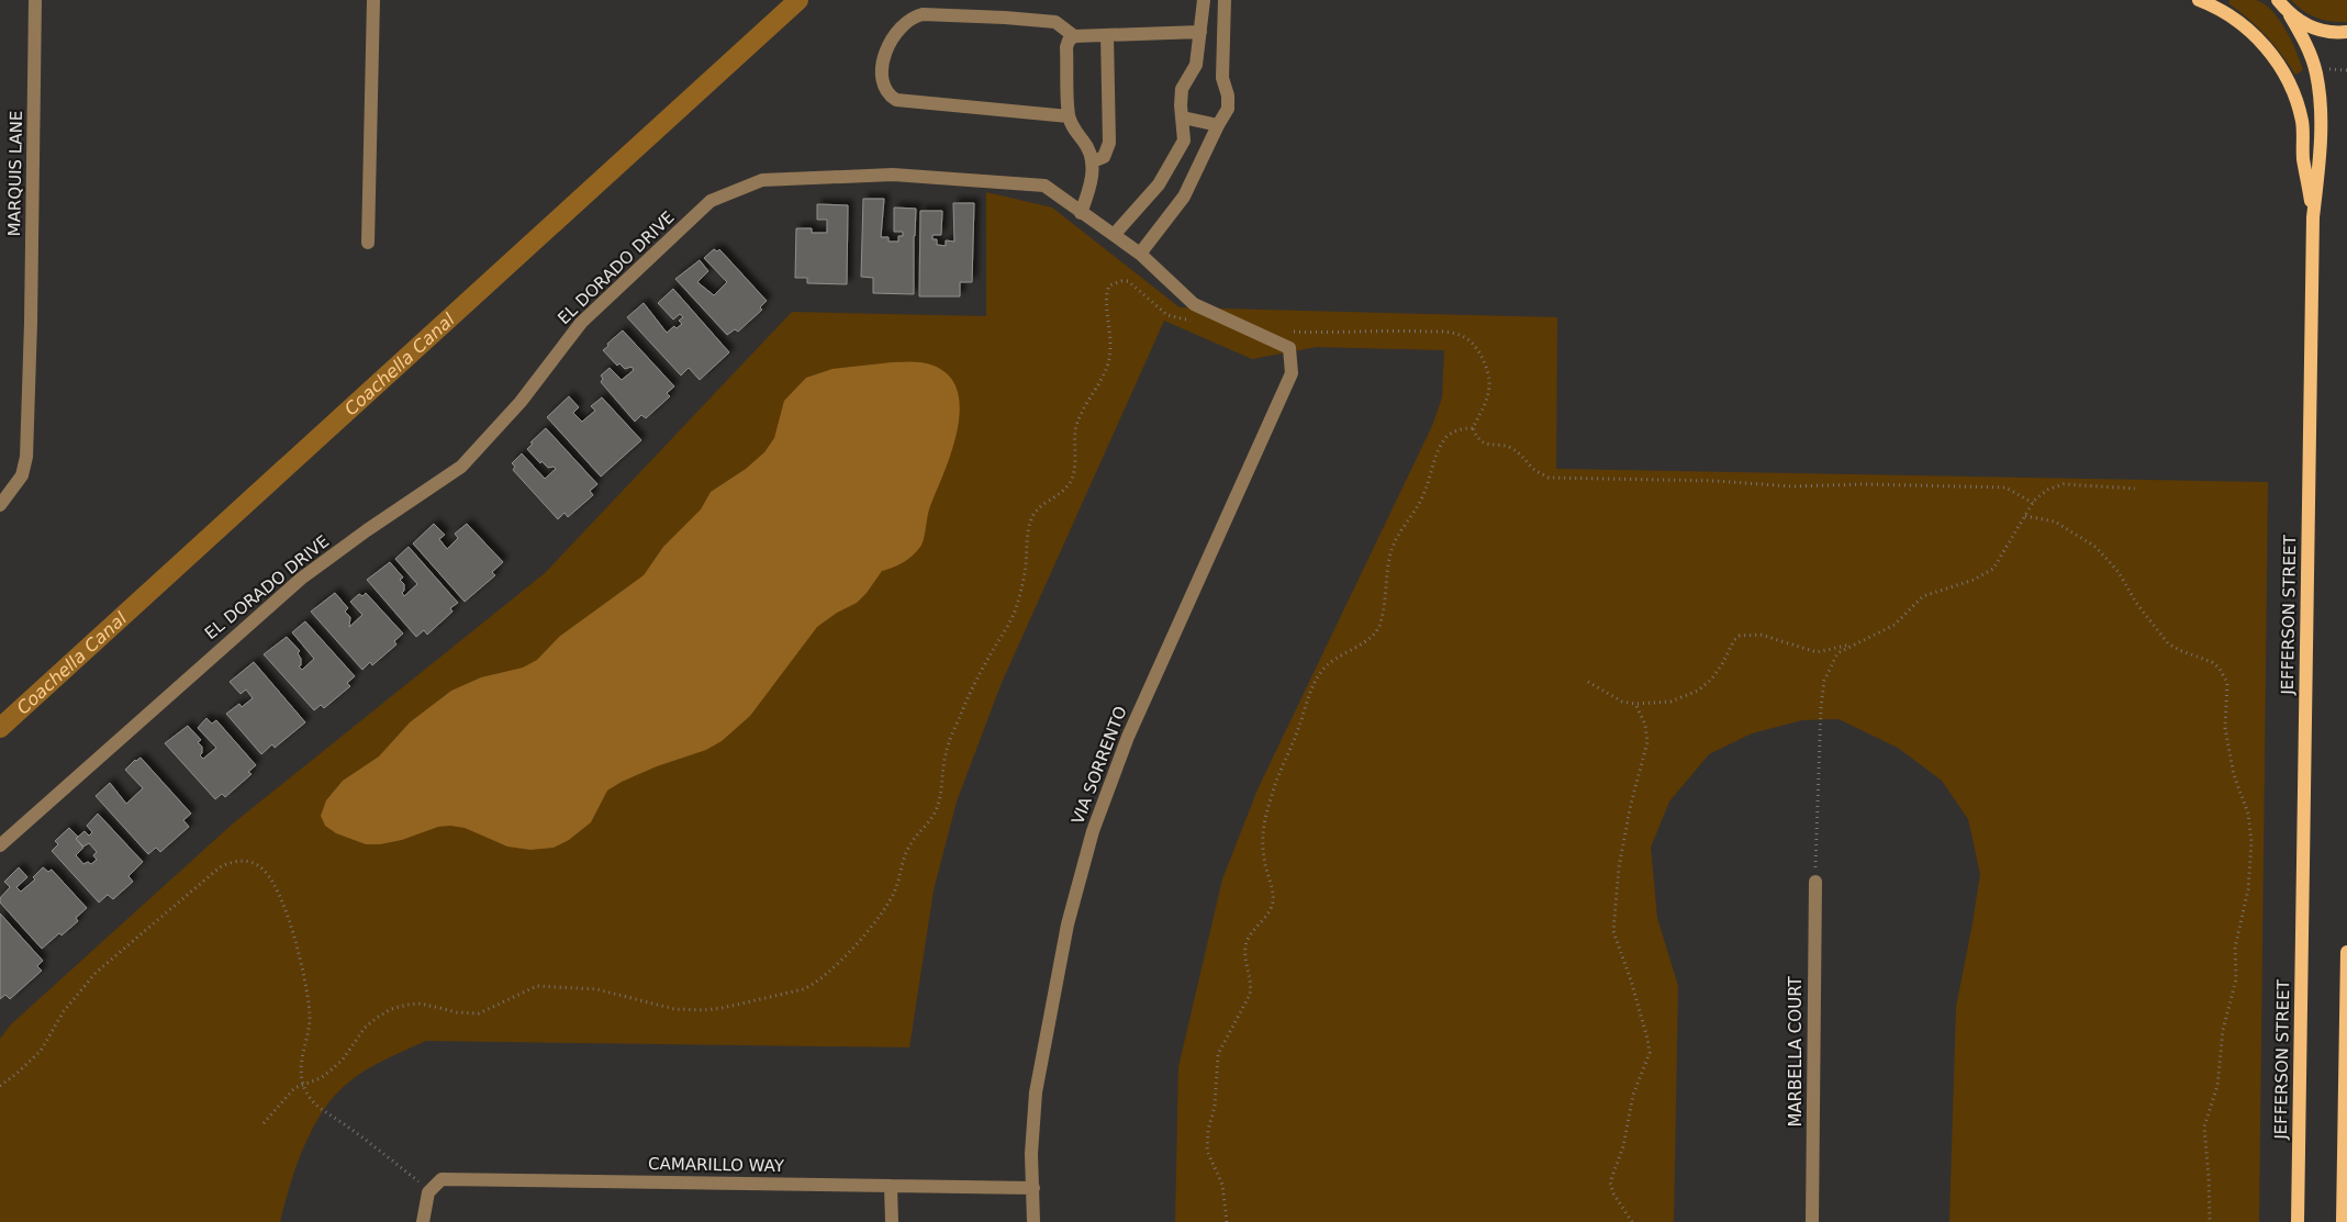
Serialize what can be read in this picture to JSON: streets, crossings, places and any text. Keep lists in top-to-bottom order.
{
  "streets": {
    "main road": ["JEFFERSON STREET"],
    "street": [
      "MARQUIS LANE",
      "EL DORADO DRIVE",
      "VIA SORRENTO",
      "MARBELLA COURT",
      "CAMARILLO WAY"
    ]
  },
  "crossings": [
    ["EL DORADO DRIVE", "VIA SORRENTO"],
    ["VIA SORRENTO", "CAMARILLO WAY"]
  ],
  "water": ["Coachella Canal"]
}
